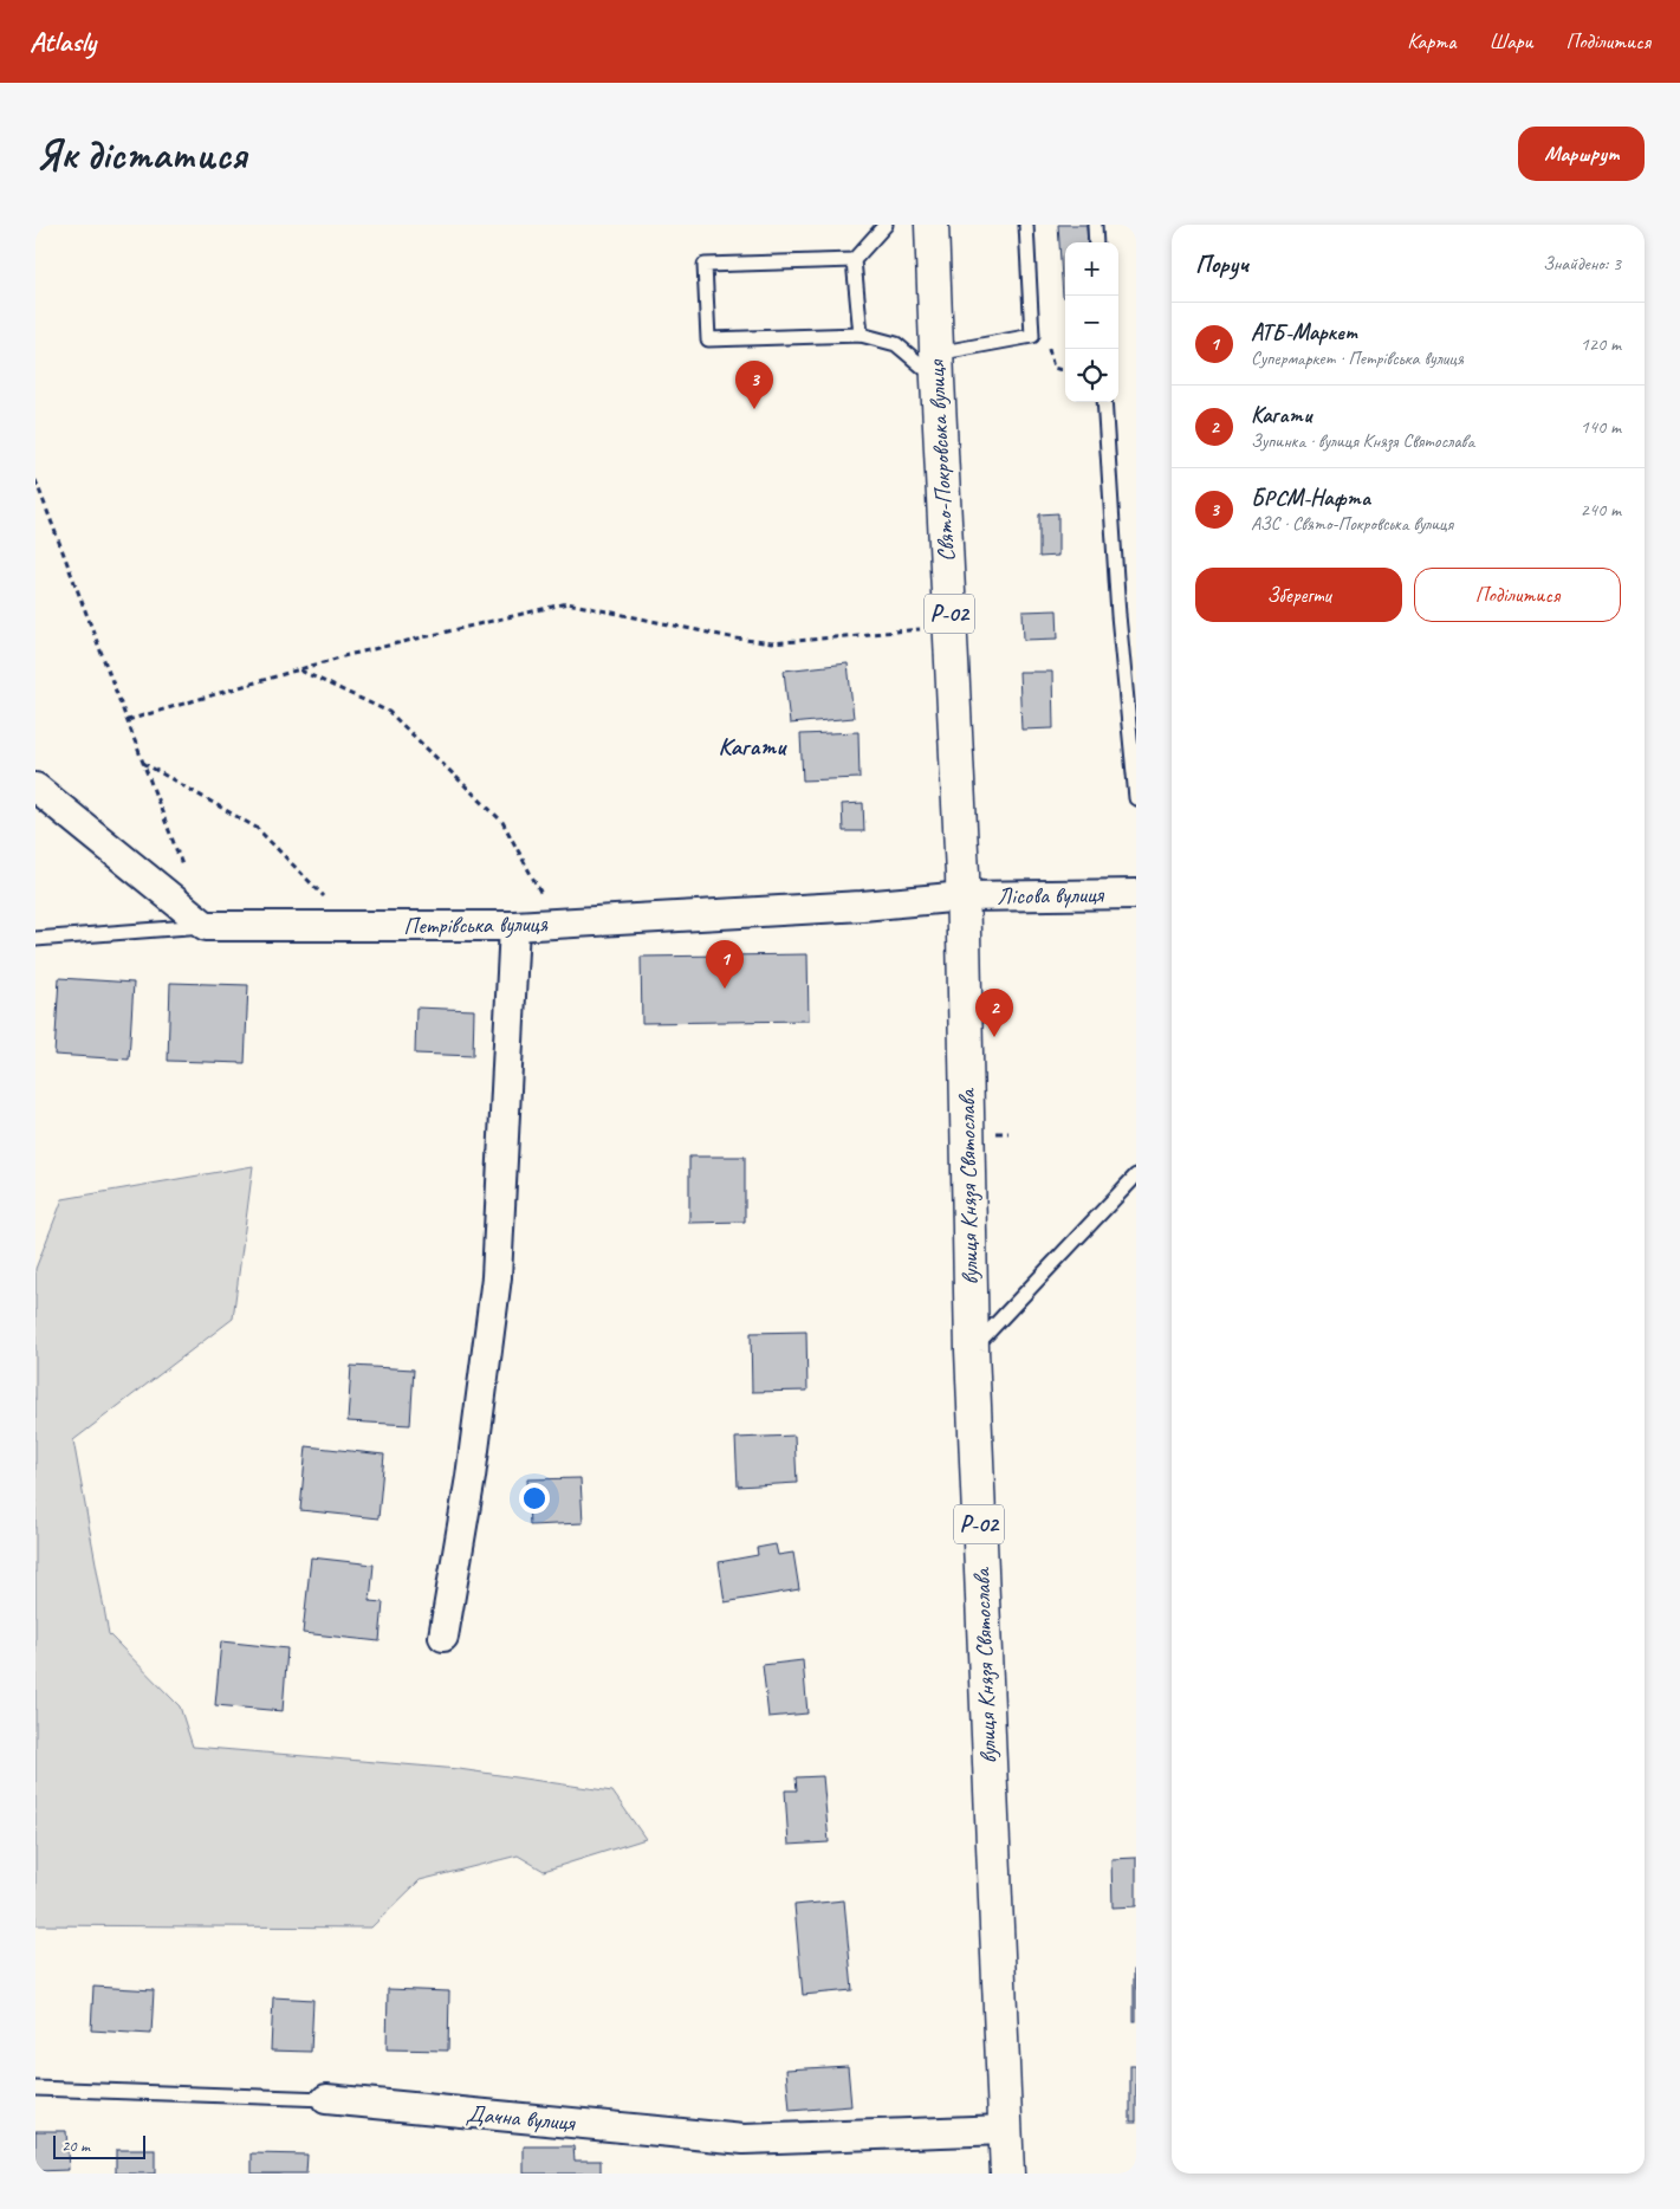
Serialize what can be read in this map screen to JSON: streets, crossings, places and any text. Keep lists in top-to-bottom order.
{
  "streets": {
    "main road": ["Свято-Покровська вулиця", "Р-02", "вулиця Князя Святослава"],
    "street": ["Лісова вулиця", "Петрівська вулиця", "Дачна вулиця"]
  },
  "crossings": [
    ["Свято-Покровська вулиця", "Лісова вулиця"],
    ["Свято-Покровська вулиця", "Петрівська вулиця"],
    ["Свято-Покровська вулиця", "вулиця Князя Святослава"],
    ["Лісова вулиця", "Петрівська вулиця"],
    ["Лісова вулиця", "вулиця Князя Святослава"],
    ["Петрівська вулиця", "вулиця Князя Святослава"],
    ["вулиця Князя Святослава", "Дачна вулиця"]
  ],
  "districts": ["Кагати"],
  "scale_bar": "20 m",
  "page": {
    "header": "Atlasly",
    "nav": ["Карта", "Шари", "Поділитися"],
    "buttons": [
      "Маршрут",
      ["Зберегти", "Поділитися"]
    ],
    "title": "Як дістатися",
    "heading": ["Поруч", "Знайдено: 3"],
    "map_buttons": ["+", "−"],
    "list": [
      {
        "mark": "1",
        "name": "АТБ-Маркет",
        "note": "Супермаркет · Петрівська вулиця",
        "value": "120 m"
      },
      {
        "mark": "2",
        "name": "Кагати",
        "note": "Зупинка · вулиця Князя Святослава",
        "value": "140 m"
      },
      {
        "mark": "3",
        "name": "БРСМ-Нафта",
        "note": "АЗС · Свято-Покровська вулиця",
        "value": "240 m"
      }
    ],
    "pins": ["3", "1", "2"],
    "scale": "20 m"
  }
}
